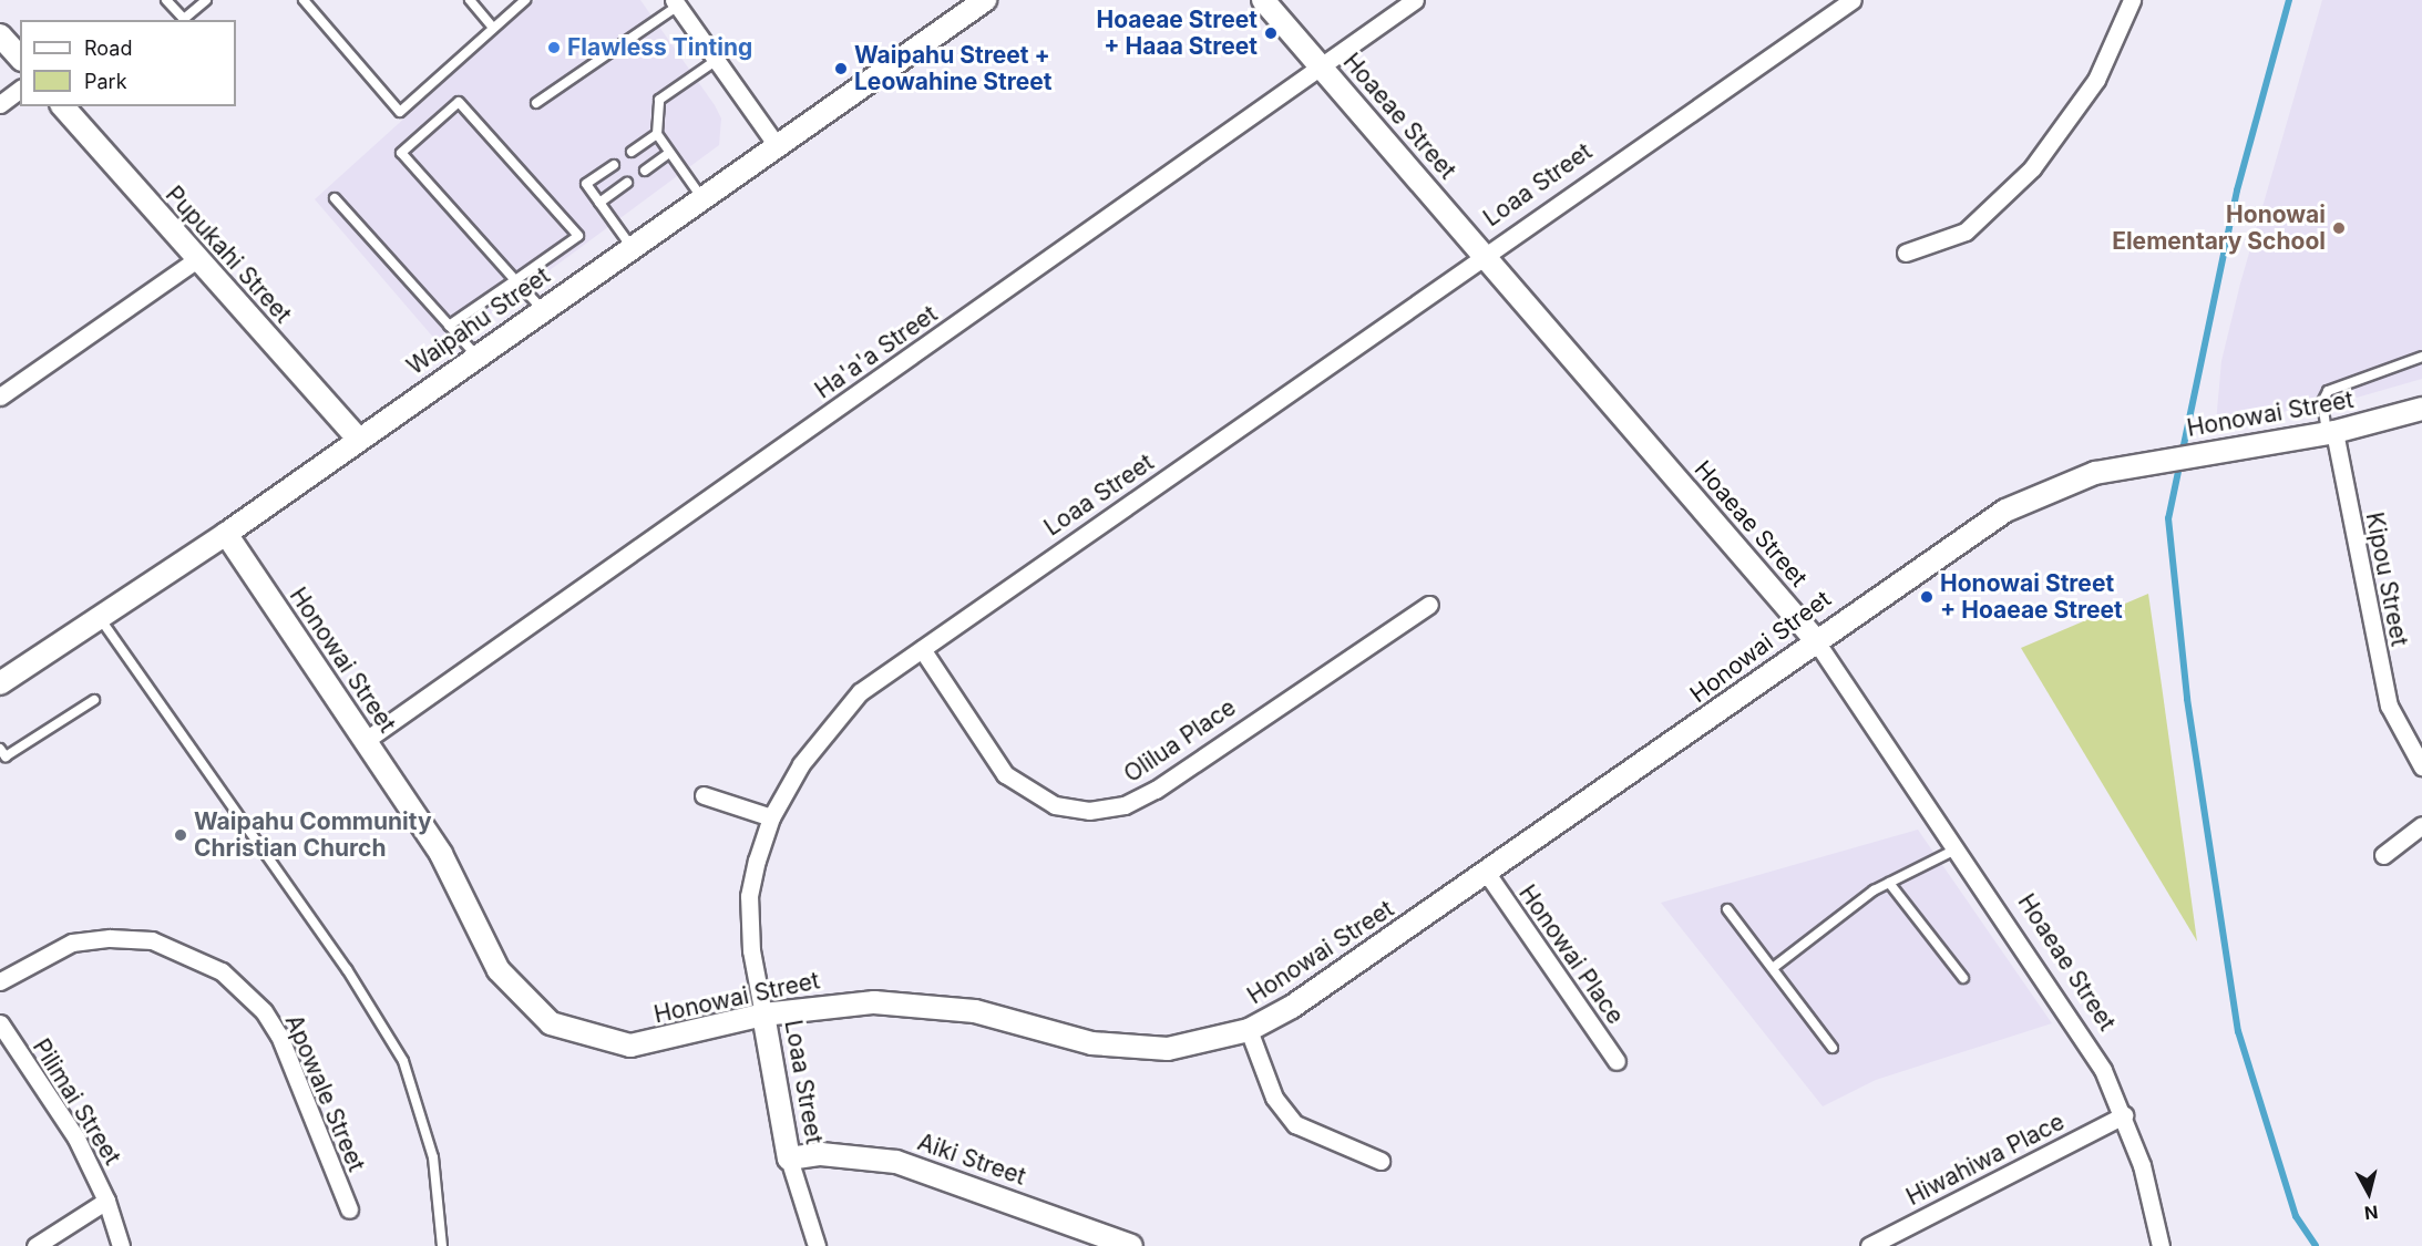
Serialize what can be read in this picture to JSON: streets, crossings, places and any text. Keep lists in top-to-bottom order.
{
  "streets": {
    "street": [
      "Hoaeae Street",
      "Loaa Street",
      "Pupukahi Street",
      "Waipahu Street",
      "Ha'a'a Street",
      "Honowai Street",
      "Kipou Street",
      "Olilua Place",
      "Honowai Place",
      "Apowale Street",
      "Pilimai Street",
      "Aiki Street",
      "Hiwahiwa Place"
    ]
  },
  "crossings": [
    ["Hoaeae Street", "Loaa Street"],
    ["Hoaeae Street", "Ha'a'a Street"],
    ["Hoaeae Street", "Honowai Street"],
    ["Hoaeae Street", "Hiwahiwa Place"],
    ["Loaa Street", "Honowai Street"],
    ["Loaa Street", "Olilua Place"],
    ["Loaa Street", "Aiki Street"],
    ["Pupukahi Street", "Waipahu Street"],
    ["Waipahu Street", "Honowai Street"],
    ["Ha'a'a Street", "Honowai Street"],
    ["Honowai Street", "Kipou Street"],
    ["Honowai Street", "Honowai Place"]
  ],
  "places": [
    "Hoaeae Street + Haaa Street",
    "Flawless Tinting",
    "Waipahu Street + Leowahine Street",
    "Honowai Elementary School",
    "Honowai Street + Hoaeae Street",
    "Waipahu Community Christian Church"
  ],
  "legend": ["Road", "Park"],
  "north": "bottom"
}
